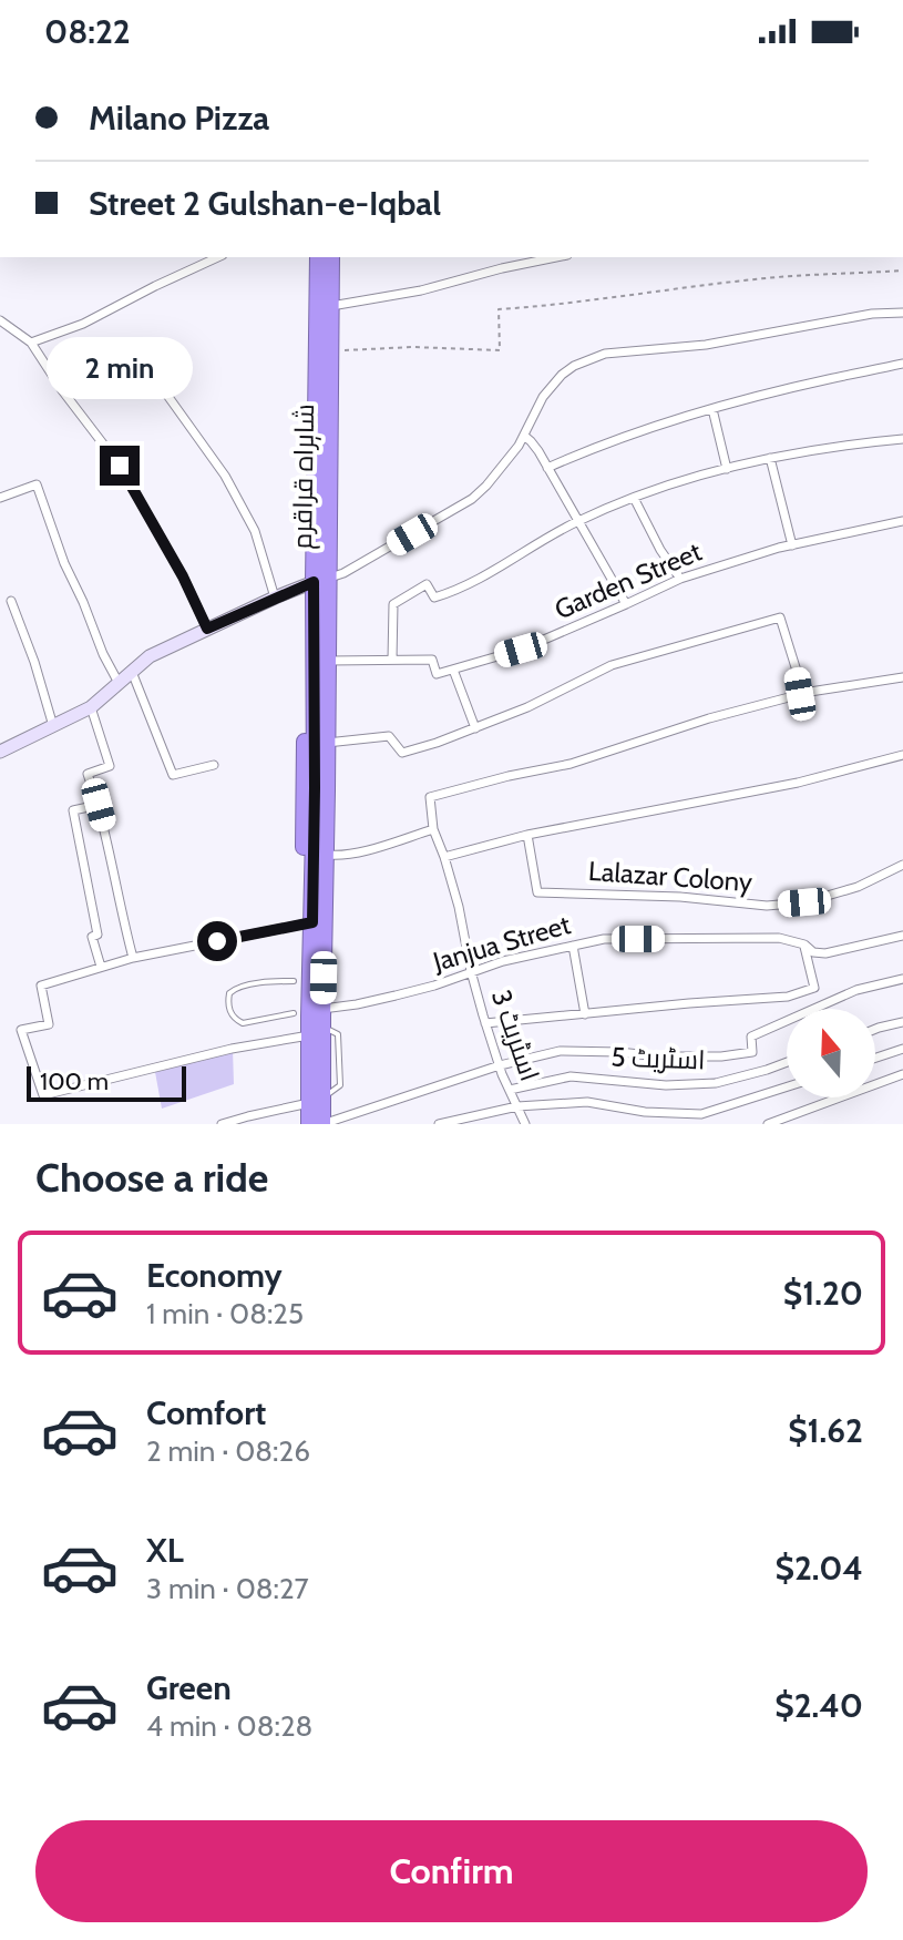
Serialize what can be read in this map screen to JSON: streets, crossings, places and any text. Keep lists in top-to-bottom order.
{
  "streets": {
    "highway": ["شاہراہ قراقرم"],
    "street": [
      "Garden Street",
      "Lalazar Colony",
      "Janjua Street",
      "اسٹریٹ 3",
      "اسٹریٹ 5"
    ]
  },
  "crossings": [
    ["شاہراہ قراقرم", "Janjua Street"],
    ["Lalazar Colony", "اسٹریٹ 3"],
    ["Janjua Street", "اسٹریٹ 3"],
    ["اسٹریٹ 3", "اسٹریٹ 5"]
  ],
  "scale_bar": "100 m",
  "north": "top",
  "page": {
    "status": "08:22",
    "banner": ["Milano Pizza", "Street 2 Gulshan-e-Iqbal"],
    "bubble": "2 min",
    "scale": "100 m",
    "heading": "Choose a ride",
    "list": [
      {
        "name": "Economy",
        "note": "1 min · 08:25",
        "value": "$1.20"
      },
      {
        "name": "Comfort",
        "note": "2 min · 08:26",
        "value": "$1.62"
      },
      {
        "name": "XL",
        "note": "3 min · 08:27",
        "value": "$2.04"
      },
      {
        "name": "Green",
        "note": "4 min · 08:28",
        "value": "$2.40"
      }
    ],
    "buttons": "Confirm"
  }
}
